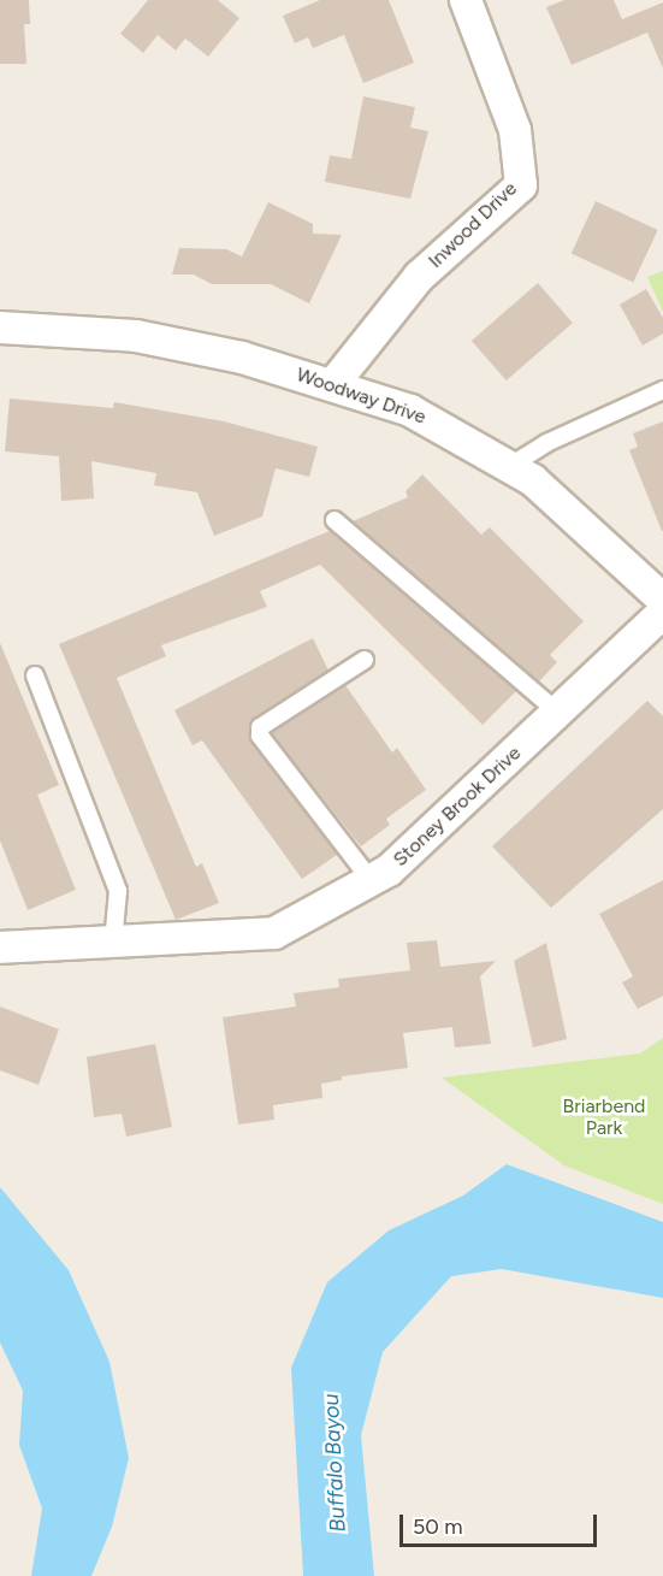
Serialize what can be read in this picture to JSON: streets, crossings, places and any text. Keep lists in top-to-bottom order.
{
  "streets": {
    "street": ["Inwood Drive", "Woodway Drive", "Stoney Brook Drive"]
  },
  "crossings": [
    ["Inwood Drive", "Woodway Drive"]
  ],
  "water": ["Buffalo Bayou"],
  "parks": ["Briarbend Park"],
  "scale_bar": "50 m"
}
